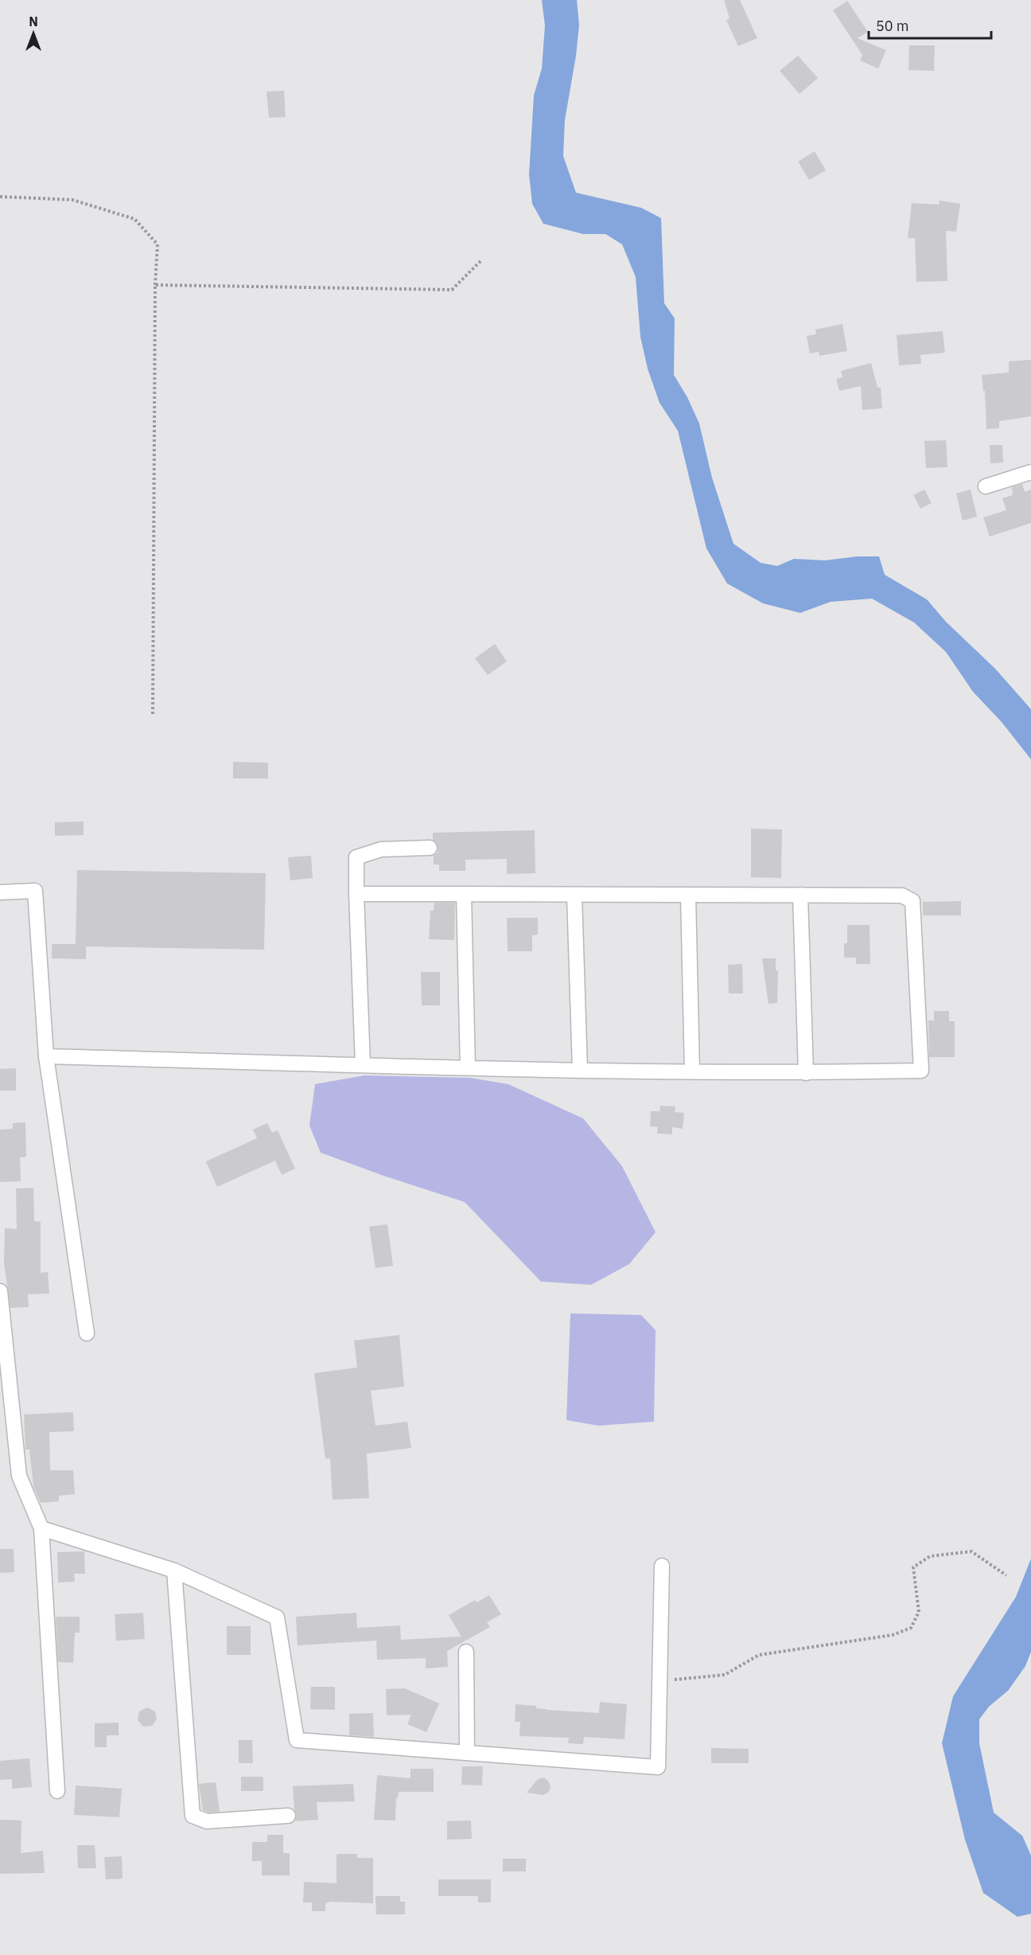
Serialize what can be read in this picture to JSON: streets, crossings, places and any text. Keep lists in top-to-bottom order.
{
  "scale_bar": "50 m",
  "north": "top"
}
